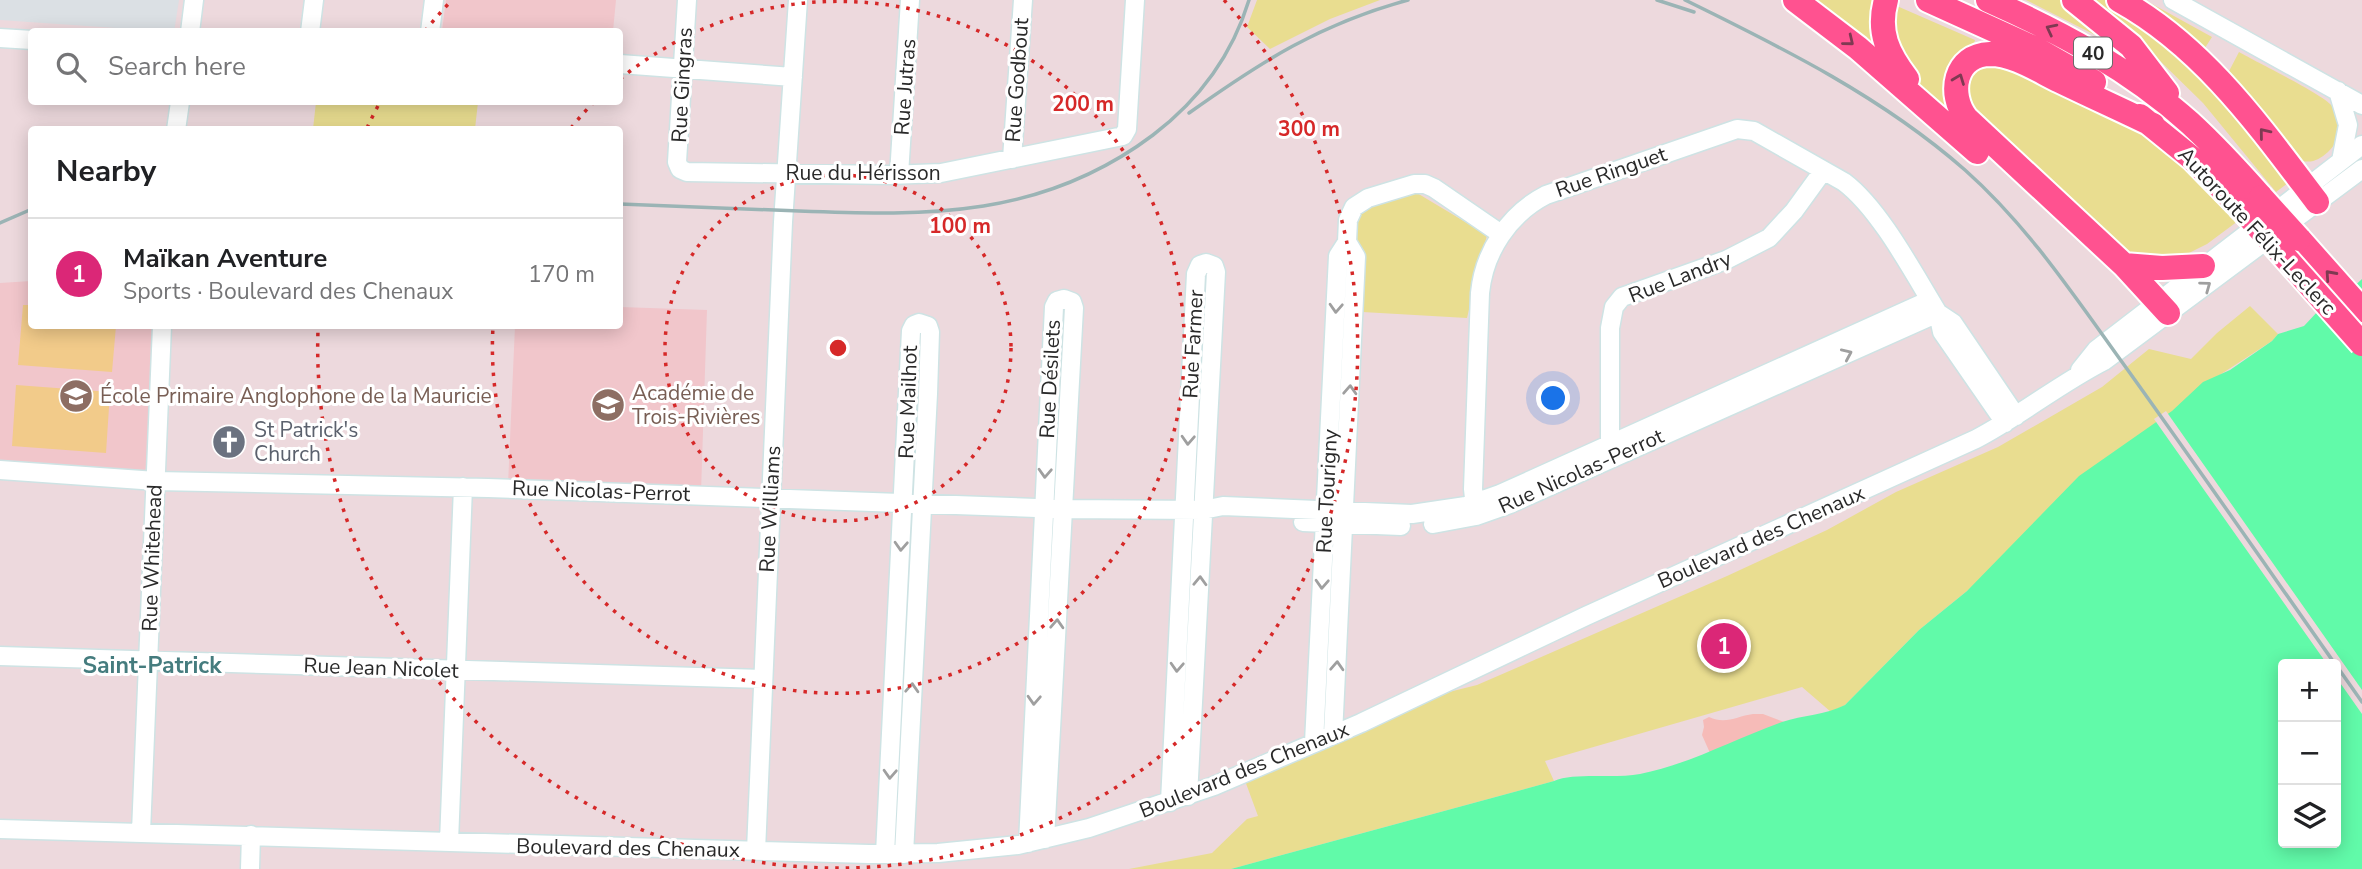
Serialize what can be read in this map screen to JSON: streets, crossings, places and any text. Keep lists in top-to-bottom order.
{
  "streets": {
    "highway": ["40", "Autoroute Félix-Leclerc"],
    "street": [
      "Rue Godbout",
      "Rue Gingras",
      "Rue Jutras",
      "Rue Ringuet",
      "Rue du Hérisson",
      "Rue Landry",
      "Rue Farmer",
      "Rue Désilets",
      "Rue Mailhot",
      "Rue Nicolas-Perrot",
      "Rue Tourigny",
      "Rue Williams",
      "Boulevard des Chenaux",
      "Rue Whitehead",
      "Rue Jean Nicolet"
    ]
  },
  "crossings": [
    ["Rue Godbout", "Rue du Hérisson"],
    ["Rue Gingras", "Rue du Hérisson"],
    ["Rue Jutras", "Rue du Hérisson"],
    ["Rue Ringuet", "Rue Landry"],
    ["Rue Ringuet", "Rue Nicolas-Perrot"],
    ["Rue Ringuet", "Rue Tourigny"],
    ["Rue Ringuet", "Boulevard des Chenaux"],
    ["Rue du Hérisson", "Rue Williams"],
    ["Rue Landry", "Rue Nicolas-Perrot"],
    ["Rue Farmer", "Rue Nicolas-Perrot"],
    ["Rue Farmer", "Boulevard des Chenaux"],
    ["Rue Désilets", "Rue Nicolas-Perrot"],
    ["Rue Désilets", "Boulevard des Chenaux"],
    ["Rue Mailhot", "Rue Nicolas-Perrot"],
    ["Rue Mailhot", "Boulevard des Chenaux"],
    ["Rue Nicolas-Perrot", "Rue Tourigny"],
    ["Rue Nicolas-Perrot", "Rue Williams"],
    ["Rue Nicolas-Perrot", "Rue Whitehead"],
    ["Rue Tourigny", "Boulevard des Chenaux"],
    ["Rue Williams", "Boulevard des Chenaux"],
    ["Rue Williams", "Rue Jean Nicolet"],
    ["Boulevard des Chenaux", "Rue Whitehead"],
    ["Rue Whitehead", "Rue Jean Nicolet"]
  ],
  "districts": ["Saint-Patrick"],
  "places": {
    "school or university": ["École Primaire Anglophone de la Mauricie", "Académie de Trois-Rivières"],
    "church": ["St Patrick's Church"]
  },
  "page": {
    "search": "Search here",
    "heading": "Nearby",
    "list": [
      {
        "mark": "1",
        "name": "Maïkan Aventure",
        "note": "Sports · Boulevard des Chenaux",
        "value": "170 m"
      }
    ],
    "pins": "1",
    "map_buttons": ["+", "−"]
  },
  "rings": ["200 m", "300 m", "100 m"]
}
